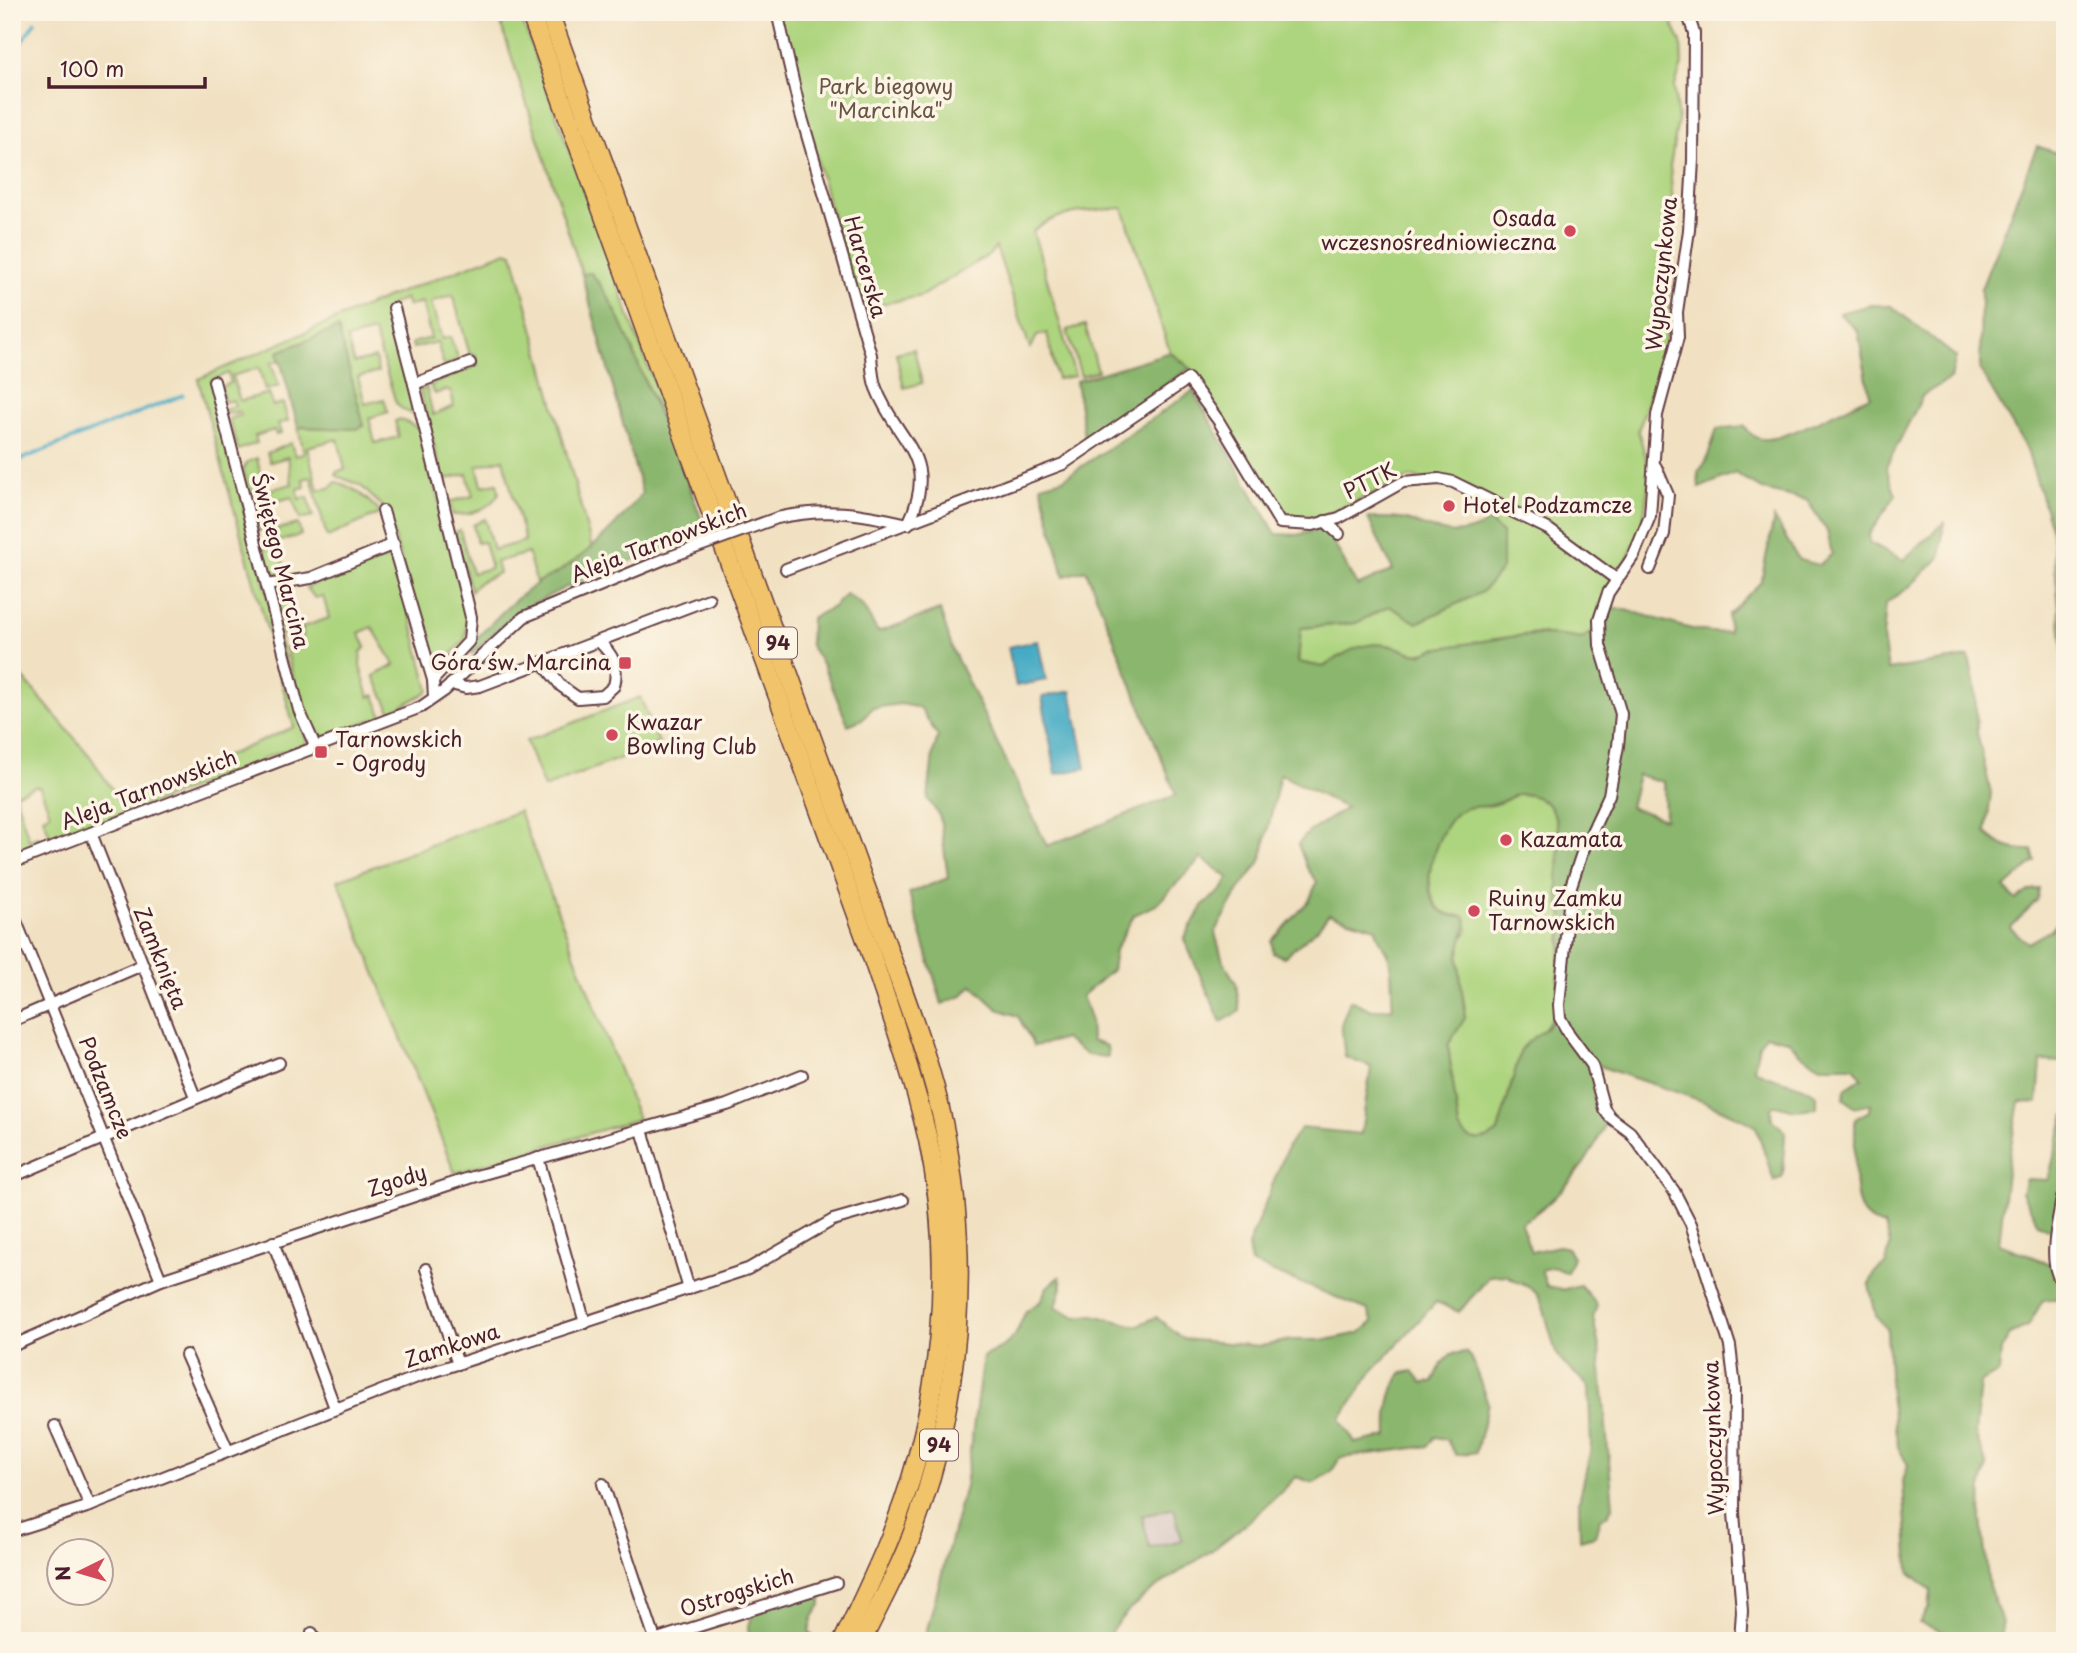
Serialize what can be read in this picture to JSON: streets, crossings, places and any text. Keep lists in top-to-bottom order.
{
  "streets": {
    "main road": ["94"],
    "street": [
      "Harcerska",
      "Wypoczynkowa",
      "PTTK",
      "Aleja Tarnowskich",
      "Świętego Marcina",
      "Zamknięta",
      "Podzamcze",
      "Zgody",
      "Zamkowa",
      "Ostrogskich"
    ]
  },
  "crossings": [
    ["Harcerska", "PTTK"],
    ["Harcerska", "Aleja Tarnowskich"],
    ["Wypoczynkowa", "PTTK"],
    ["PTTK", "Aleja Tarnowskich"],
    ["Aleja Tarnowskich", "Świętego Marcina"],
    ["Aleja Tarnowskich", "Zamknięta"],
    ["Podzamcze", "Zgody"]
  ],
  "parks": ["Park biegowy \"Marcinka\""],
  "places": {
    "other": [
      "Osada wczesnośredniowieczna",
      "Hotel Podzamcze",
      "Kwazar Bowling Club",
      "Kazamata",
      "Ruiny Zamku Tarnowskich"
    ],
    "transit": ["Góra św. Marcina", "Tarnowskich - Ogrody"]
  },
  "scale_bar": "100 m",
  "north": "left"
}
